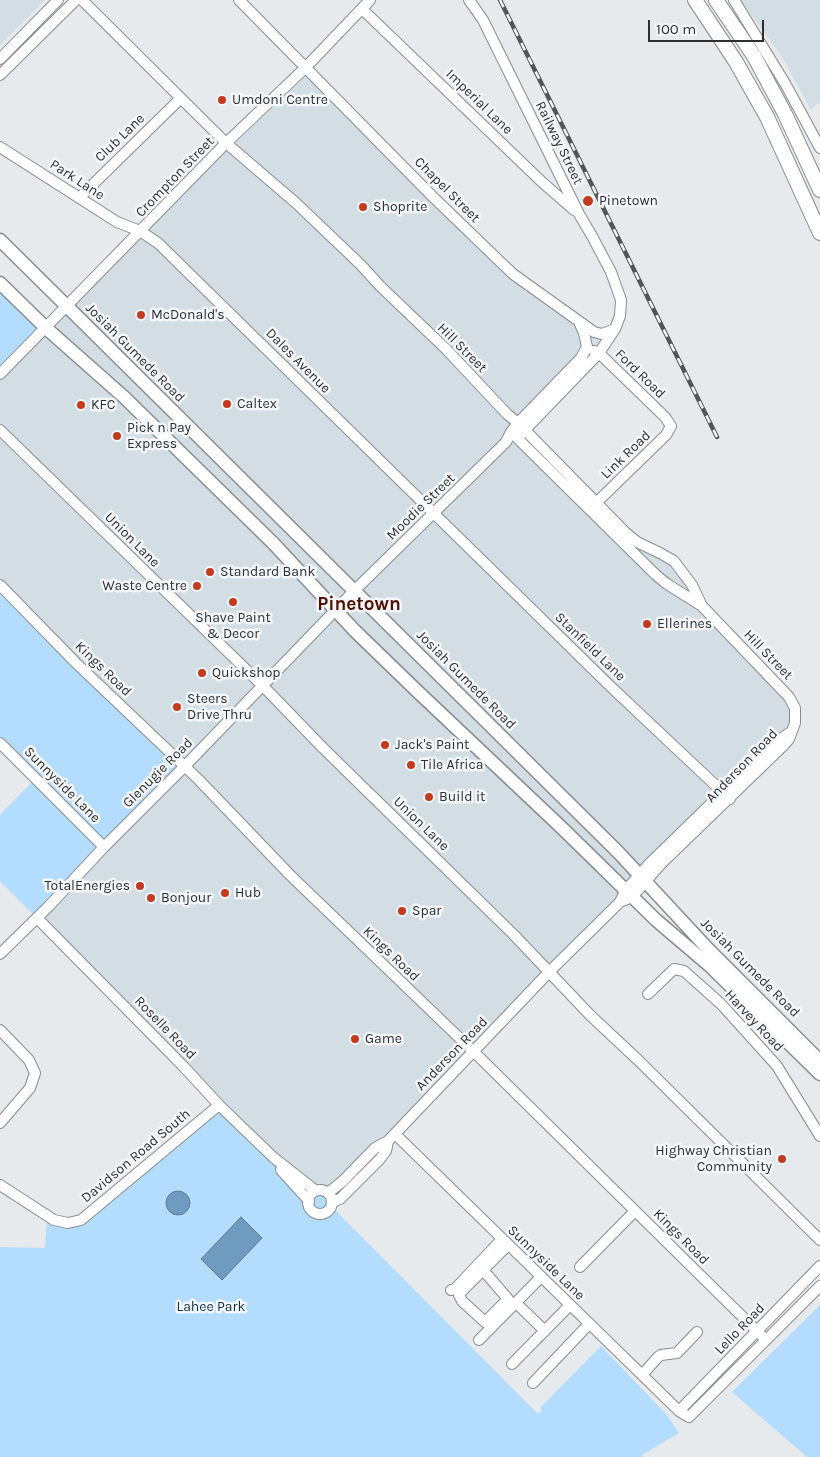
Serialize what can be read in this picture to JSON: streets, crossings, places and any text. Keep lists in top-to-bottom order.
{
  "streets": {
    "main road": ["Josiah Gumede Road"],
    "street": [
      "Imperial Lane",
      "Club Lane",
      "Railway Street",
      "Crompton Street",
      "Park Lane",
      "Chapel Street",
      "Hill Street",
      "Dales Avenue",
      "Ford Road",
      "Link Road",
      "Moodie Street",
      "Union Lane",
      "Stanfield Lane",
      "Kings Road",
      "Anderson Road",
      "Glenugie Road",
      "Sunnyside Lane",
      "Harvey Road",
      "Roselle Road",
      "Davidson Road South",
      "Lello Road"
    ]
  },
  "crossings": [
    ["Imperial Lane", "Railway Street"],
    ["Imperial Lane", "Crompton Street"],
    ["Club Lane", "Park Lane"],
    ["Club Lane", "Hill Street"],
    ["Railway Street", "Chapel Street"],
    ["Railway Street", "Ford Road"],
    ["Crompton Street", "Park Lane"],
    ["Crompton Street", "Chapel Street"],
    ["Crompton Street", "Hill Street"],
    ["Crompton Street", "Josiah Gumede Road"],
    ["Crompton Street", "Dales Avenue"],
    ["Park Lane", "Dales Avenue"],
    ["Hill Street", "Link Road"],
    ["Hill Street", "Moodie Street"],
    ["Hill Street", "Anderson Road"],
    ["Josiah Gumede Road", "Moodie Street"],
    ["Josiah Gumede Road", "Anderson Road"],
    ["Josiah Gumede Road", "Glenugie Road"],
    ["Dales Avenue", "Moodie Street"],
    ["Dales Avenue", "Stanfield Lane"],
    ["Ford Road", "Link Road"],
    ["Moodie Street", "Stanfield Lane"],
    ["Moodie Street", "Glenugie Road"],
    ["Union Lane", "Anderson Road"],
    ["Union Lane", "Glenugie Road"],
    ["Stanfield Lane", "Anderson Road"],
    ["Kings Road", "Anderson Road"],
    ["Kings Road", "Glenugie Road"],
    ["Kings Road", "Lello Road"],
    ["Anderson Road", "Sunnyside Lane"],
    ["Anderson Road", "Roselle Road"],
    ["Glenugie Road", "Sunnyside Lane"],
    ["Glenugie Road", "Roselle Road"],
    ["Sunnyside Lane", "Lello Road"],
    ["Roselle Road", "Davidson Road South"]
  ],
  "districts": ["Pinetown"],
  "parks": ["Lahee Park"],
  "places": [
    "Umdoni Centre",
    "Pinetown",
    "Shoprite",
    "McDonald's",
    "Caltex",
    "KFC",
    "Pick n Pay Express",
    "Standard Bank",
    "Waste Centre",
    "Shave Paint & Decor",
    "Ellerines",
    "Quickshop",
    "Steers Drive Thru",
    "Jack's Paint",
    "Tile Africa",
    "Build it",
    "TotalEnergies",
    "Hub",
    "Bonjour",
    "Spar",
    "Game",
    "Highway Christian Community"
  ],
  "scale_bar": "100 m"
}
